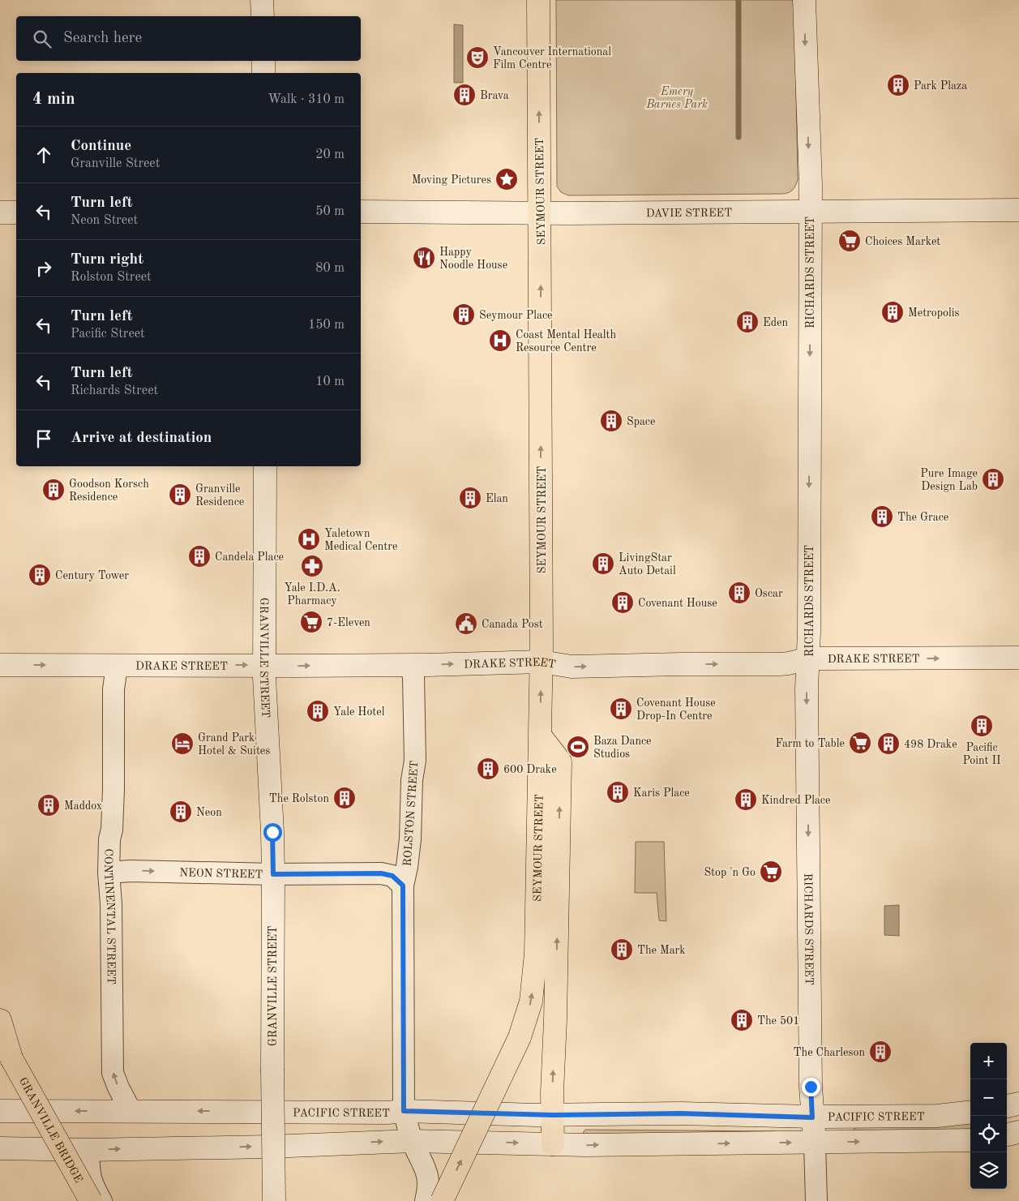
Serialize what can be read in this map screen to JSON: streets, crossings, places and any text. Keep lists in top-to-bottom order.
{
  "streets": {
    "highway": ["SEYMOUR STREET", "GRANVILLE BRIDGE"],
    "main road": [
      "DAVIE STREET",
      "RICHARDS STREET",
      "GRANVILLE STREET",
      "DRAKE STREET",
      "PACIFIC STREET"
    ],
    "street": ["ROLSTON STREET", "NEON STREET", "CONTINENTAL STREET"]
  },
  "crossings": [
    ["SEYMOUR STREET", "DAVIE STREET"],
    ["SEYMOUR STREET", "DRAKE STREET"],
    ["DAVIE STREET", "RICHARDS STREET"],
    ["RICHARDS STREET", "DRAKE STREET"],
    ["RICHARDS STREET", "PACIFIC STREET"],
    ["GRANVILLE STREET", "DRAKE STREET"],
    ["GRANVILLE STREET", "NEON STREET"],
    ["DRAKE STREET", "ROLSTON STREET"],
    ["DRAKE STREET", "CONTINENTAL STREET"],
    ["ROLSTON STREET", "NEON STREET"],
    ["ROLSTON STREET", "PACIFIC STREET"],
    ["NEON STREET", "CONTINENTAL STREET"],
    ["CONTINENTAL STREET", "PACIFIC STREET"]
  ],
  "one_way": [
    "RICHARDS STREET",
    "DRAKE STREET",
    "NEON STREET",
    "CONTINENTAL STREET"
  ],
  "parks": ["Emery Barnes Park"],
  "places": {
    "theatre": ["Vancouver International Film Centre"],
    "building": [
      "Park Plaza",
      "Brava",
      "Metropolis",
      "Seymour Place",
      "Eden",
      "Space",
      "Pure Image Design Lab",
      "Goodson Korsch Residence",
      "Granville Residence",
      "Elan",
      "The Grace",
      "Candela Place",
      "LivingStar Auto Detail",
      "Century Tower",
      "Oscar",
      "Covenant House",
      "Covenant House Drop-In Centre",
      "Yale Hotel",
      "Pacific Point II",
      "498 Drake",
      "600 Drake",
      "Karis Place",
      "The Rolston",
      "Kindred Place",
      "Maddox",
      "Neon",
      "The Mark",
      "The 501",
      "The Charleson"
    ],
    "place": ["Moving Pictures"],
    "supermarket": [
      "Choices Market",
      "7-Eleven",
      "Farm to Table",
      "Stop 'n Go"
    ],
    "restaurant": ["Happy Noodle House"],
    "hospital": ["Coast Mental Health Resource Centre", "Yaletown Medical Centre"],
    "pharmacy": ["Yale I.D.A. Pharmacy"],
    "public building": ["Canada Post"],
    "hotel": ["Grand Park Hotel & Suites"],
    "sports": ["Baza Dance Studios"]
  },
  "page": {
    "search": "Search here",
    "heading": ["4 min", "Walk · 310 m"],
    "list": [
      ["Continue", "Granville Street", "20 m"],
      ["Turn left", "Neon Street", "50 m"],
      ["Turn right", "Rolston Street", "80 m"],
      ["Turn left", "Pacific Street", "150 m"],
      ["Turn left", "Richards Street", "10 m"],
      "Arrive at destination"
    ],
    "map_buttons": ["+", "−"]
  }
}
